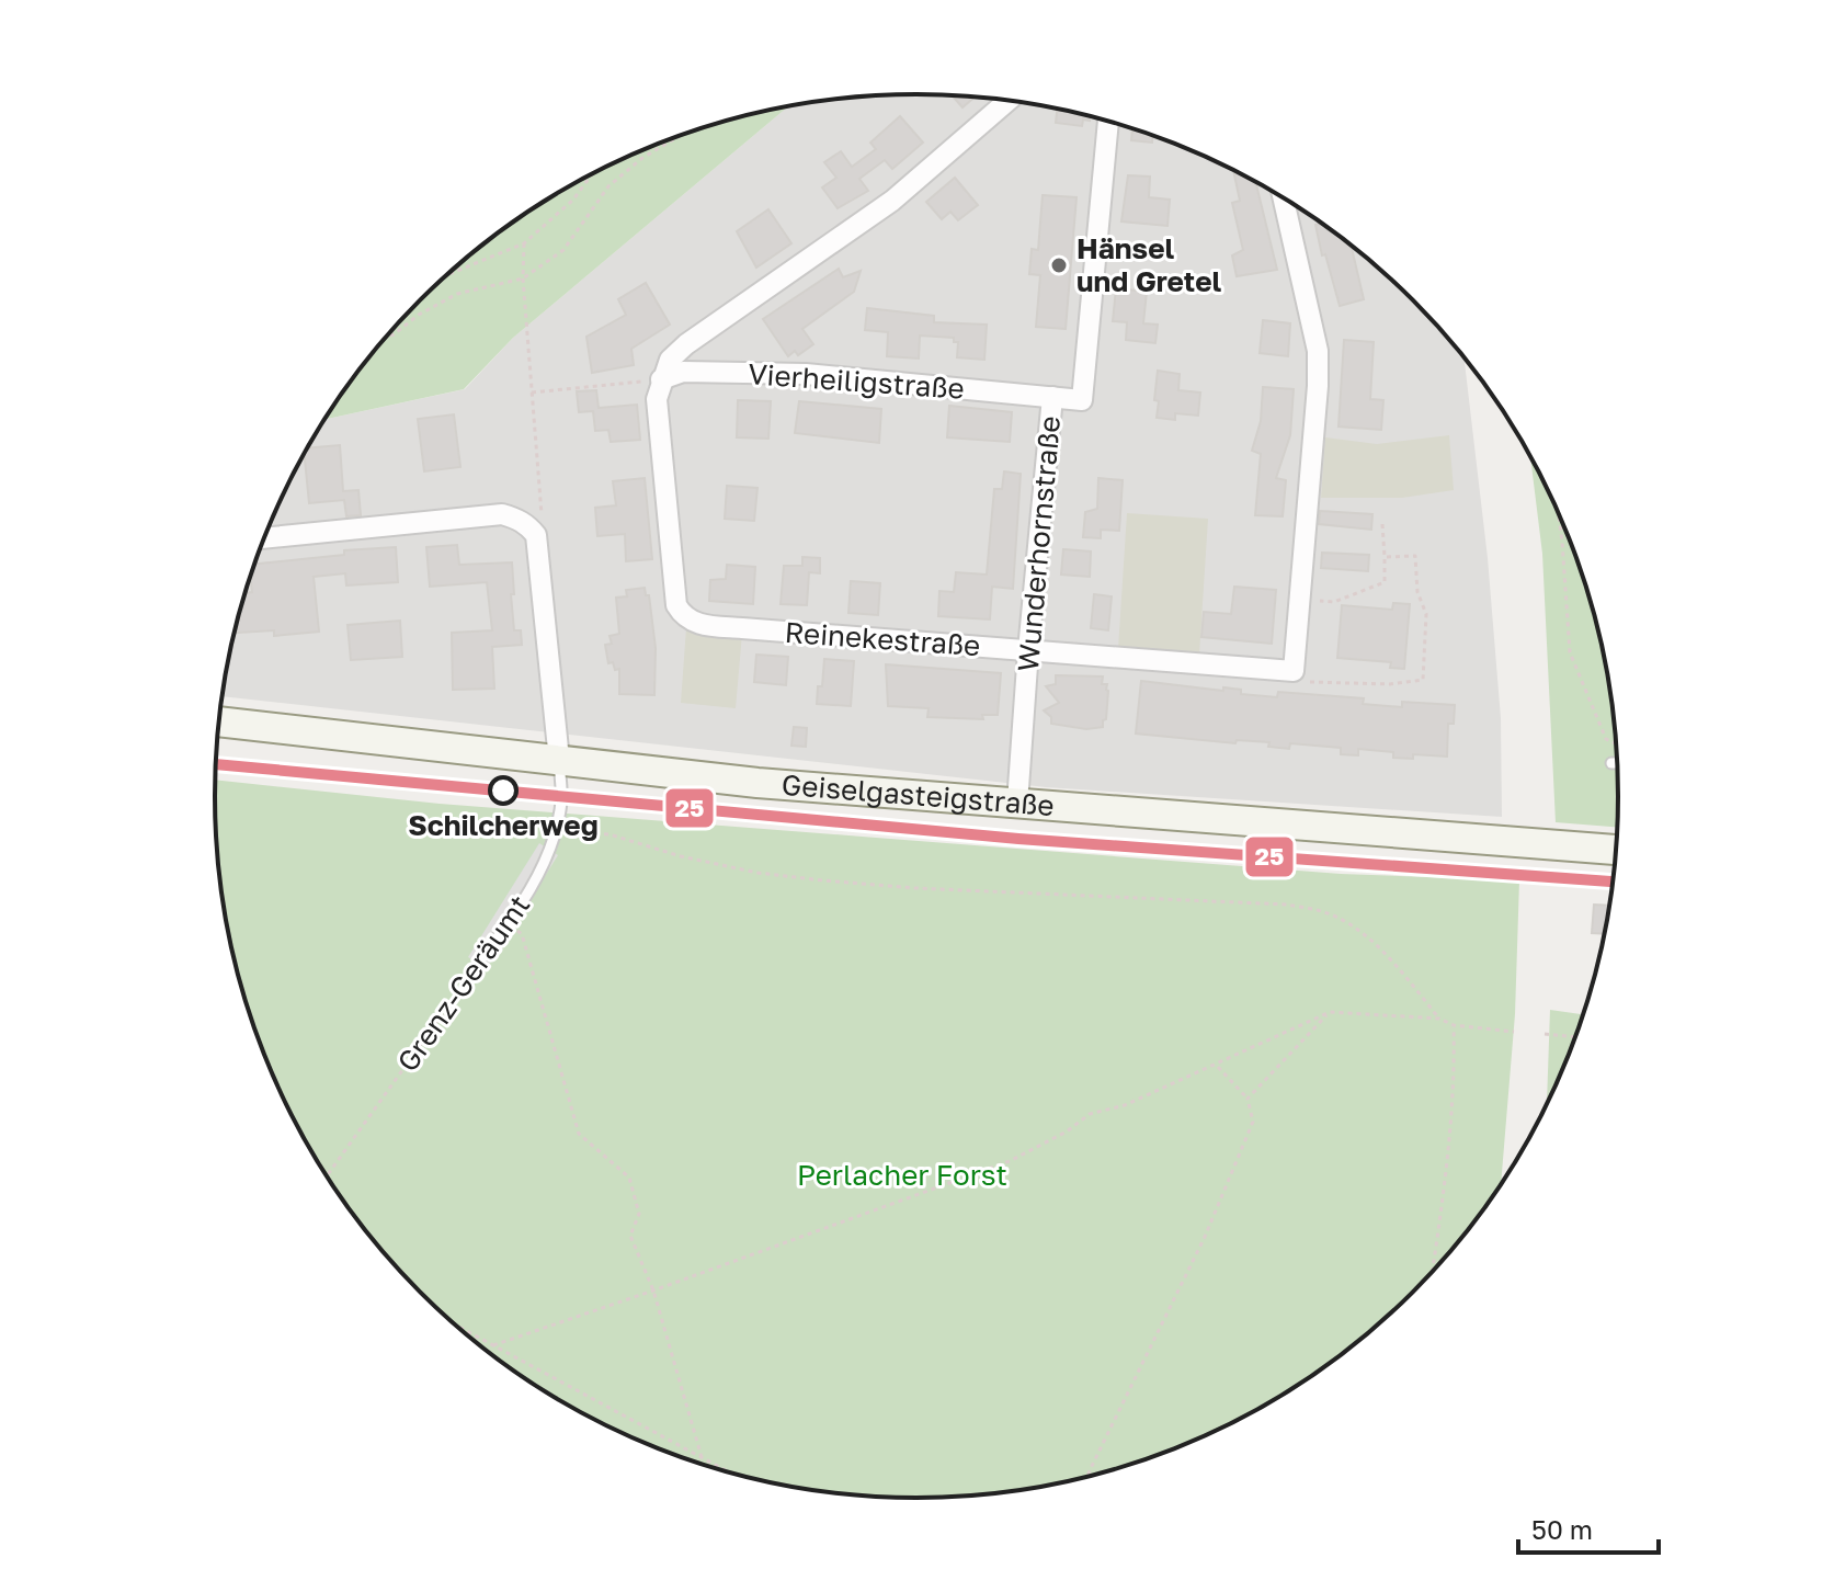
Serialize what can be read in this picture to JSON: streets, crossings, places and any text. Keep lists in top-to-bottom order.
{
  "streets": {
    "main road": ["Geiselgasteigstraße"],
    "street": ["Vierheiligstraße", "Wunderhornstraße", "Reinekestraße"],
    "lane": ["Grenz-Geräumt"]
  },
  "crossings": [
    ["Vierheiligstraße", "Wunderhornstraße"],
    ["Vierheiligstraße", "Reinekestraße"],
    ["Wunderhornstraße", "Reinekestraße"],
    ["Wunderhornstraße", "Geiselgasteigstraße"],
    ["Geiselgasteigstraße", "Grenz-Geräumt"]
  ],
  "parks": ["Perlacher Forst"],
  "places": ["Hänsel und Gretel", "Schilcherweg"],
  "lines": ["transit line 25"],
  "scale_bar": "50 m"
}
